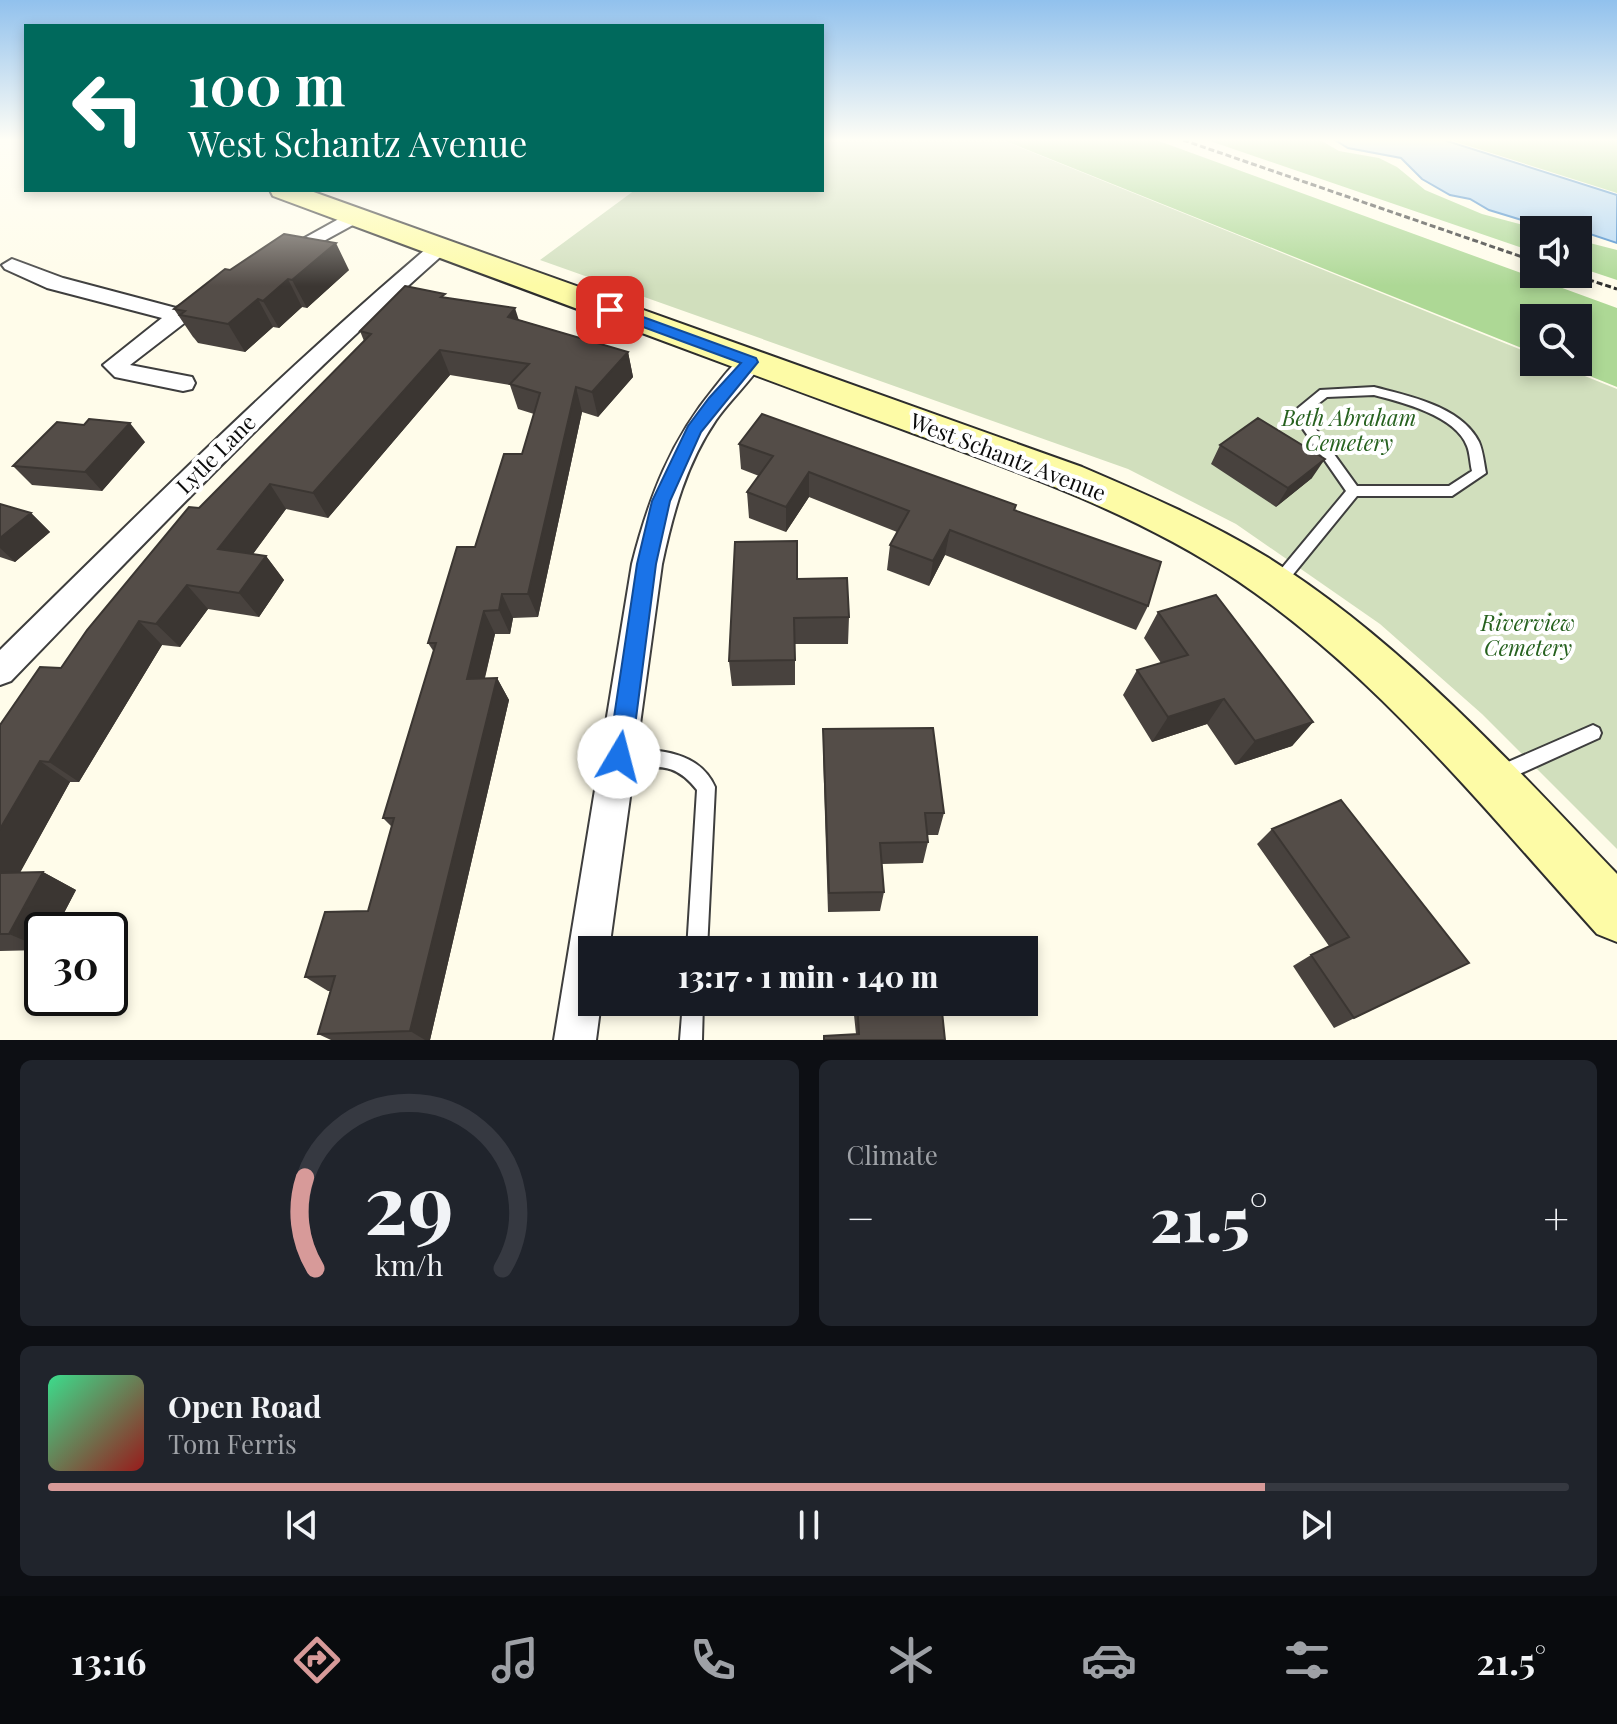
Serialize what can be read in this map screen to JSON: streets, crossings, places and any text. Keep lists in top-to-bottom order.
{
  "streets": {
    "main road": ["West Schantz Avenue"],
    "street": ["Lytle Lane"]
  },
  "crossings": [
    ["Lytle Lane", "West Schantz Avenue"]
  ],
  "parks": ["Beth Abraham Cemetery", "Riverview Cemetery"],
  "page": {
    "turn": ["100 m", "West Schantz Avenue"],
    "limit": "30",
    "trip": "13:17 · 1 min · 140 m",
    "tile": "Climate",
    "heat": ["−", "21.5°", "+"],
    "song": ["Open Road", "Tom Ferris"],
    "tabs": ["13:16", "21.5°"],
    "gauge": ["29", "km/h"]
  }
}
